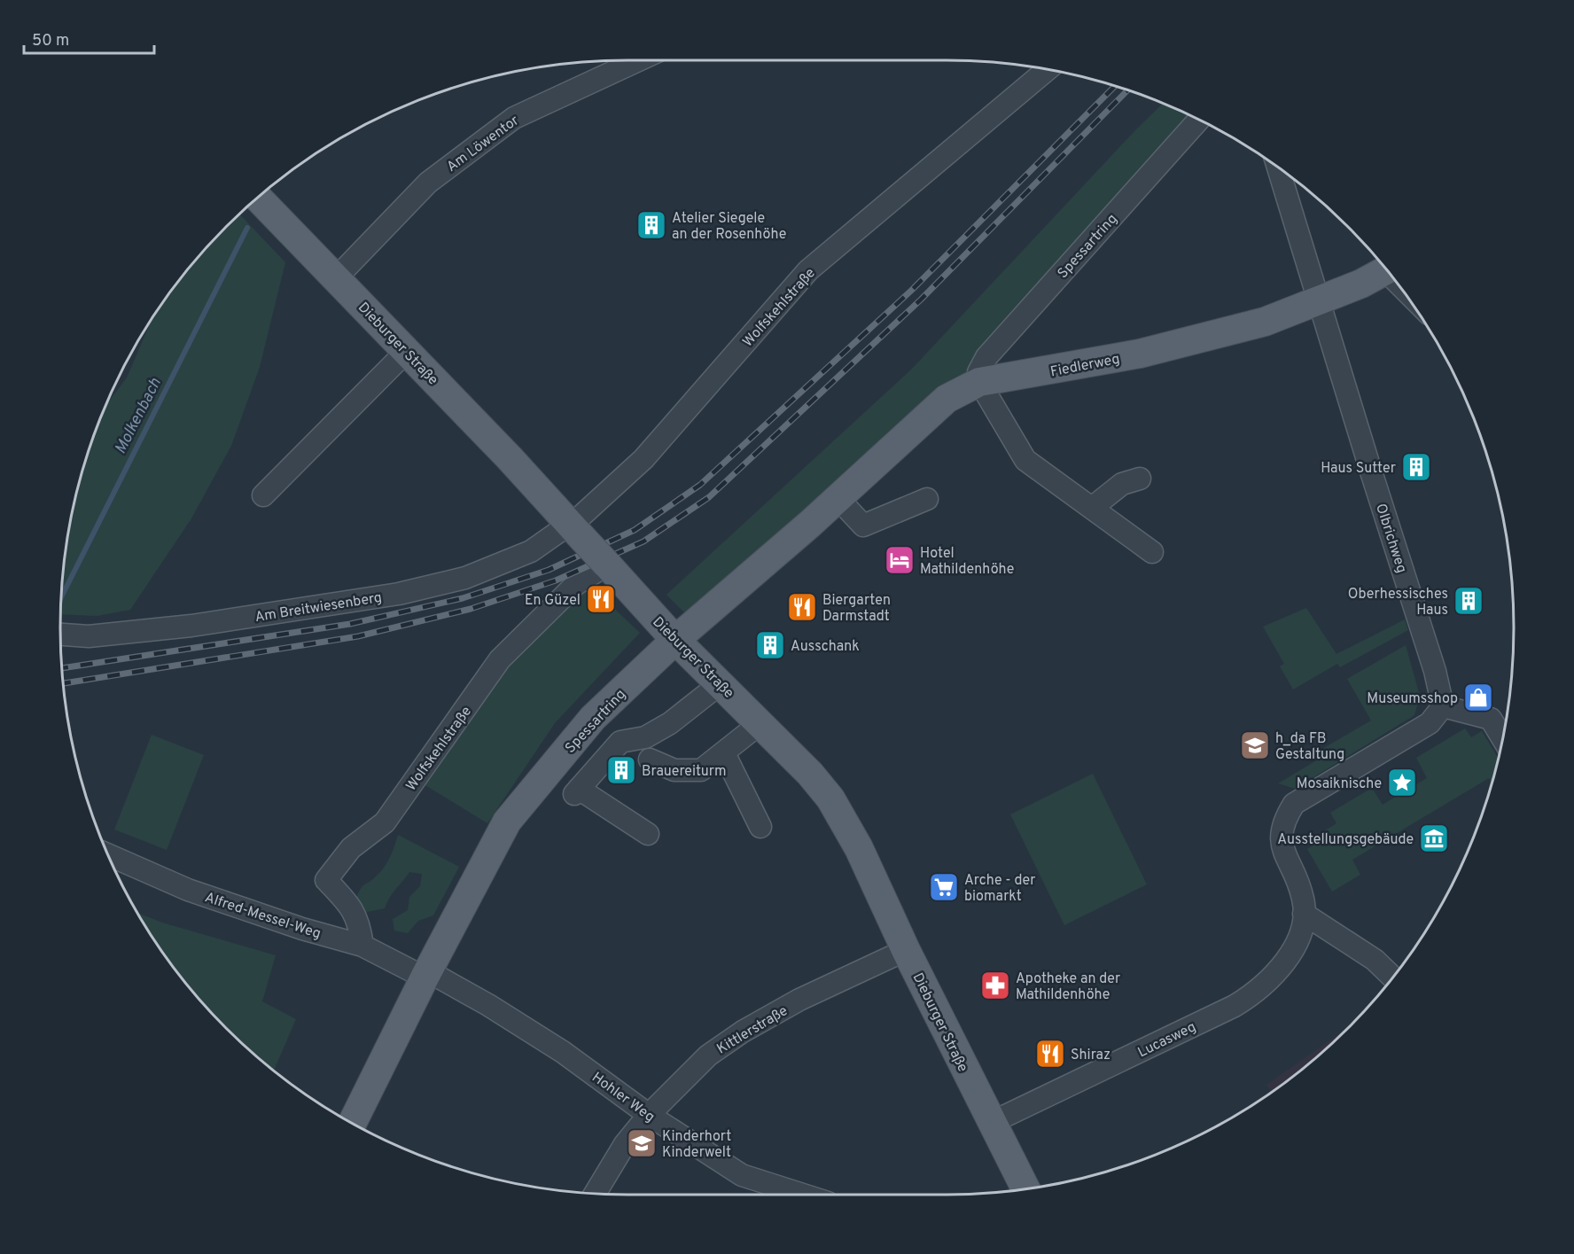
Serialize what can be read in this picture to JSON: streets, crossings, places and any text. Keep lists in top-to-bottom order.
{
  "streets": {
    "main road": ["Spessartring", "Dieburger Straße", "Fiedlerweg"],
    "street": [
      "Am Löwentor",
      "Wolfskehlstraße",
      "Olbrichweg",
      "Am Breitwiesenberg",
      "Alfred-Messel-Weg",
      "Kittlerstraße",
      "Lucasweg",
      "Hohler Weg"
    ]
  },
  "crossings": [
    ["Am Löwentor", "Dieburger Straße"],
    ["Spessartring", "Dieburger Straße"],
    ["Spessartring", "Fiedlerweg"],
    ["Spessartring", "Alfred-Messel-Weg"],
    ["Spessartring", "Hohler Weg"],
    ["Wolfskehlstraße", "Dieburger Straße"],
    ["Wolfskehlstraße", "Am Breitwiesenberg"],
    ["Wolfskehlstraße", "Alfred-Messel-Weg"],
    ["Dieburger Straße", "Am Breitwiesenberg"],
    ["Dieburger Straße", "Kittlerstraße"],
    ["Dieburger Straße", "Lucasweg"],
    ["Fiedlerweg", "Olbrichweg"],
    ["Alfred-Messel-Weg", "Hohler Weg"],
    ["Kittlerstraße", "Hohler Weg"]
  ],
  "water": ["Molkenbach"],
  "places": {
    "building": [
      "Atelier Siegele an der Rosenhöhe",
      "Haus Sutter",
      "Oberhessisches Haus",
      "Ausschank",
      "Brauereiturm"
    ],
    "hotel": ["Hotel Mathildenhöhe"],
    "restaurant": ["En Güzel", "Biergarten Darmstadt", "Shiraz"],
    "shop": ["Museumsshop"],
    "school or university": ["h_da FB Gestaltung", "Kinderhort Kinderwelt"],
    "place": ["Mosaiknische"],
    "museum": ["Ausstellungsgebäude"],
    "supermarket": ["Arche - der biomarkt"],
    "pharmacy": ["Apotheke an der Mathildenhöhe"]
  },
  "scale_bar": "50 m"
}
